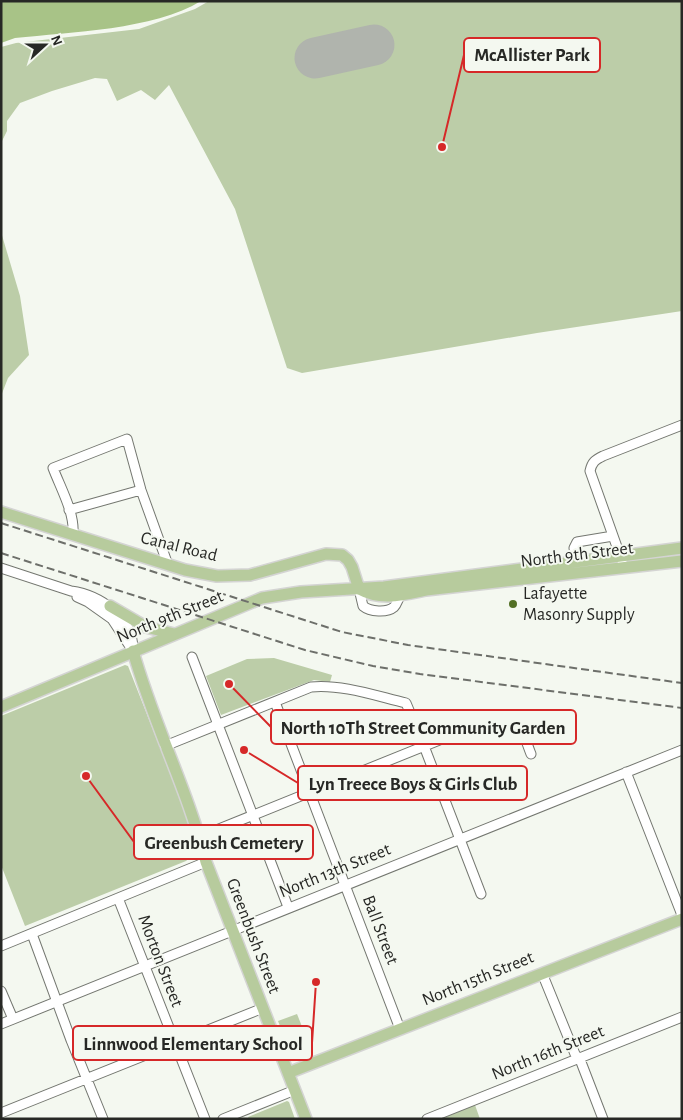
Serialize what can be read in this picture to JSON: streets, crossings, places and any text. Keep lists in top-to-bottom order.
{
  "streets": {
    "main road": [
      "Canal Road",
      "North 9th Street",
      "Greenbush Street",
      "North 15th Street"
    ],
    "street": [
      "North 13th Street",
      "Ball Street",
      "Morton Street",
      "North 16th Street"
    ]
  },
  "crossings": [
    ["Canal Road", "North 9th Street"],
    ["North 9th Street", "Greenbush Street"],
    ["North 13th Street", "Ball Street"],
    ["North 13th Street", "Greenbush Street"],
    ["North 13th Street", "Morton Street"],
    ["Ball Street", "North 15th Street"],
    ["Greenbush Street", "North 15th Street"]
  ],
  "places": [
    "McAllister Park",
    "Lafayette Masonry Supply",
    "North 10Th Street Community Garden",
    "Lyn Treece Boys & Girls Club",
    "Greenbush Cemetery",
    "Linnwood Elementary School"
  ],
  "north": "right"
}
